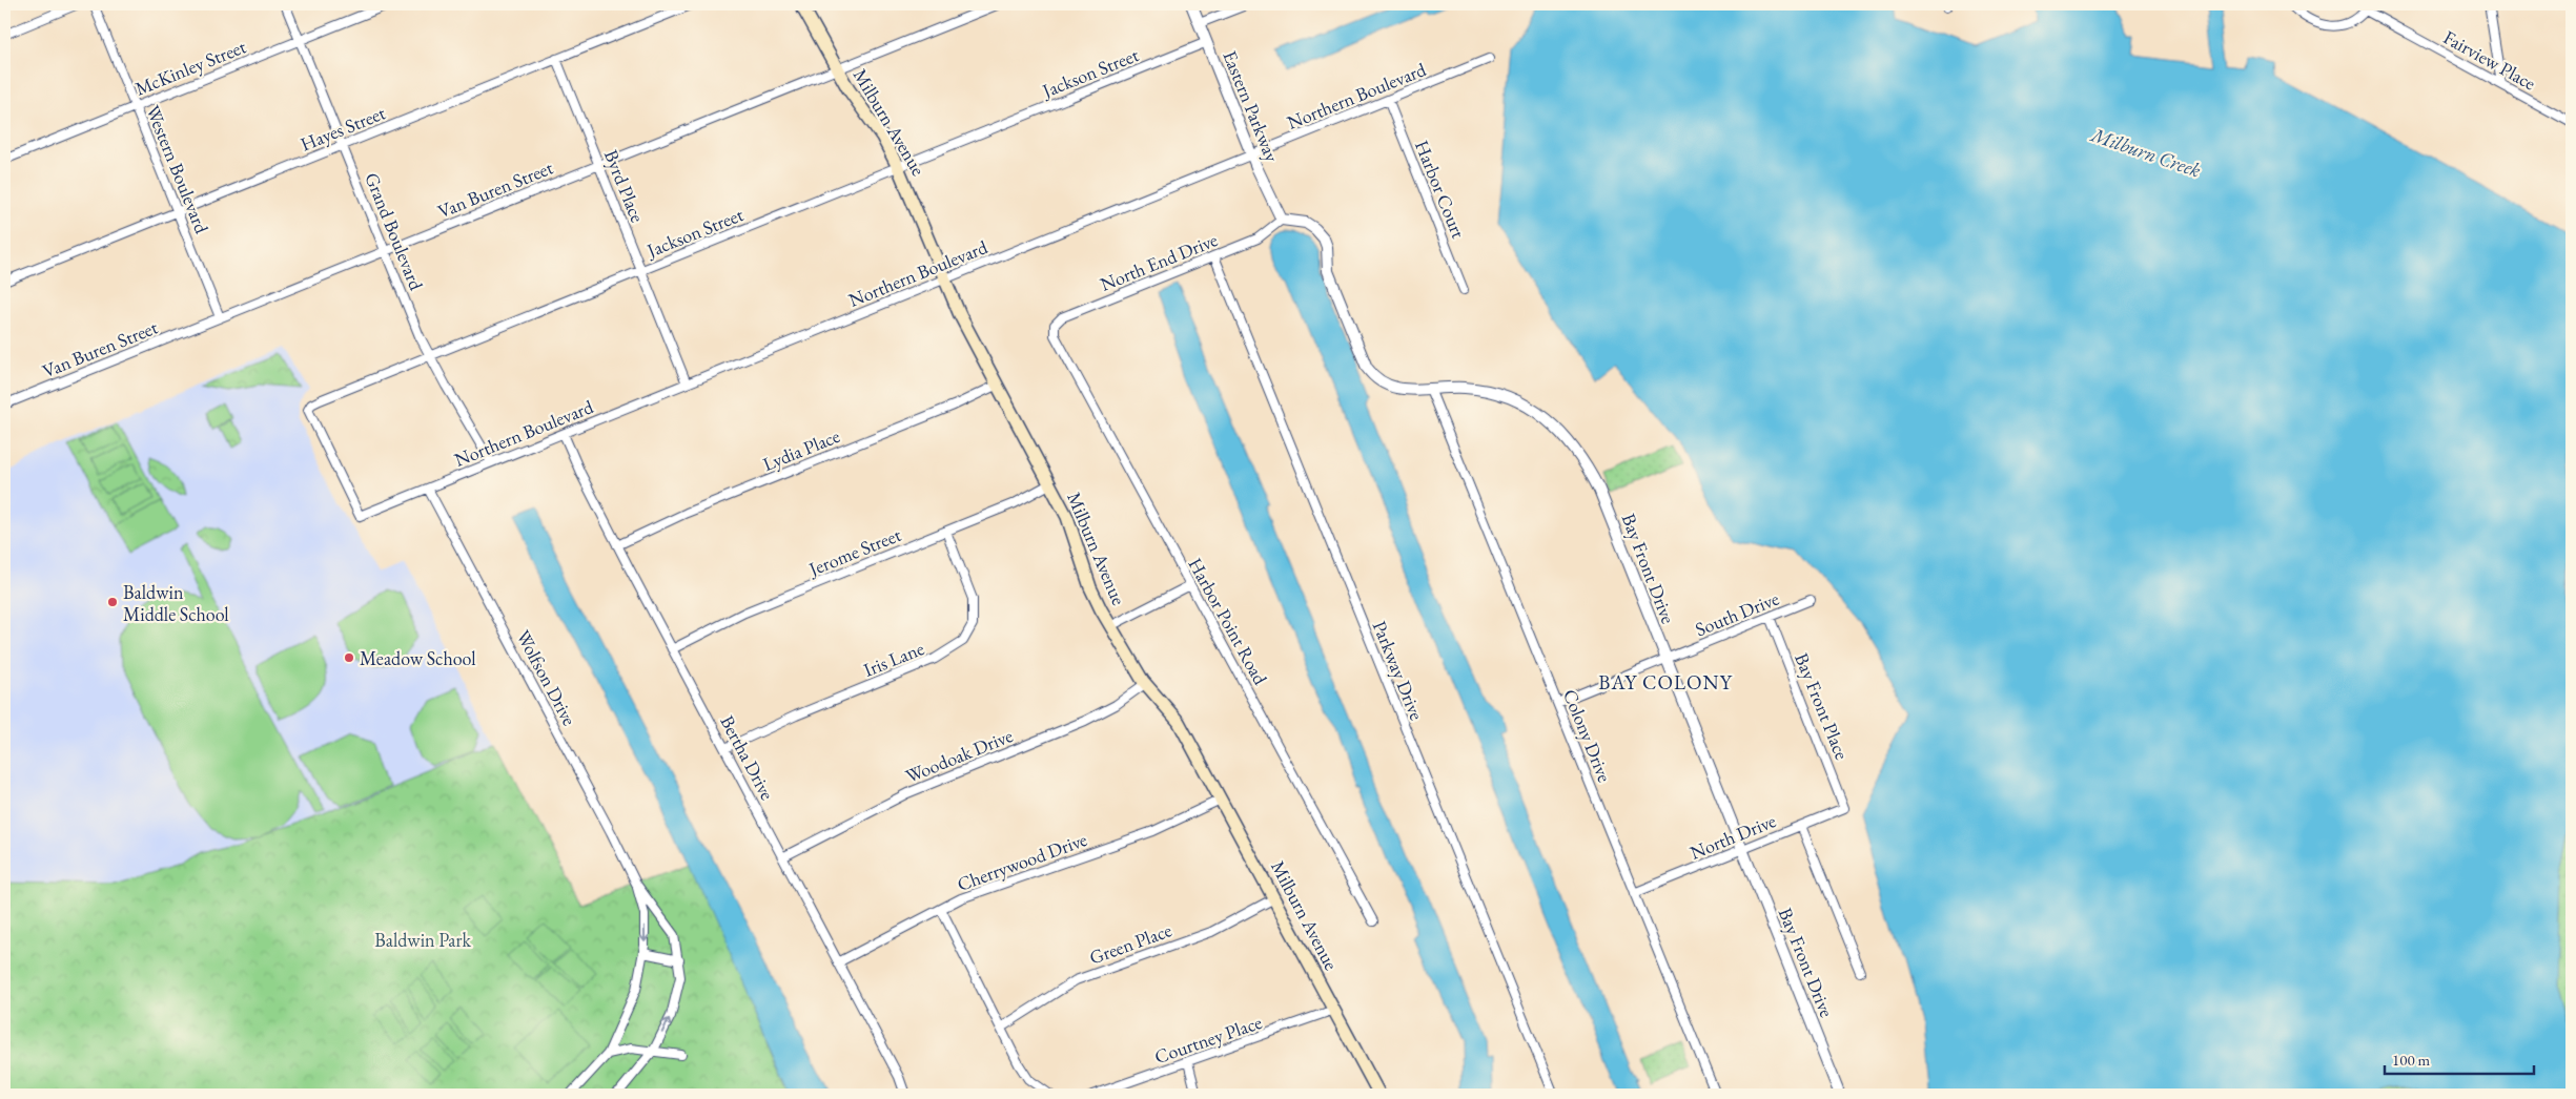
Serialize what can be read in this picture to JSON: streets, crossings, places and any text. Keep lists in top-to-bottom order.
{
  "streets": {
    "main road": ["Milburn Avenue"],
    "street": [
      "Fairview Place",
      "McKinley Street",
      "Jackson Street",
      "Northern Boulevard",
      "Eastern Parkway",
      "Hayes Street",
      "Western Boulevard",
      "Byrd Place",
      "Van Buren Street",
      "Harbor Court",
      "Grand Boulevard",
      "North End Drive",
      "Lydia Place",
      "Jerome Street",
      "Bay Front Drive",
      "South Drive",
      "Harbor Point Road",
      "Iris Lane",
      "Parkway Drive",
      "Wolfson Drive",
      "Bay Front Place",
      "Colony Drive",
      "Woodoak Drive",
      "Bertha Drive",
      "North Drive",
      "Cherrywood Drive",
      "Green Place",
      "Courtney Place"
    ]
  },
  "crossings": [
    ["McKinley Street", "Western Boulevard"],
    ["McKinley Street", "Grand Boulevard"],
    ["Jackson Street", "Northern Boulevard"],
    ["Jackson Street", "Eastern Parkway"],
    ["Jackson Street", "Milburn Avenue"],
    ["Jackson Street", "Byrd Place"],
    ["Jackson Street", "Grand Boulevard"],
    ["Northern Boulevard", "Eastern Parkway"],
    ["Northern Boulevard", "Milburn Avenue"],
    ["Northern Boulevard", "Byrd Place"],
    ["Northern Boulevard", "Harbor Court"],
    ["Northern Boulevard", "Grand Boulevard"],
    ["Northern Boulevard", "Wolfson Drive"],
    ["Northern Boulevard", "Bertha Drive"],
    ["Eastern Parkway", "North End Drive"],
    ["Eastern Parkway", "Bay Front Drive"],
    ["Milburn Avenue", "Van Buren Street"],
    ["Milburn Avenue", "Lydia Place"],
    ["Milburn Avenue", "Jerome Street"],
    ["Milburn Avenue", "Woodoak Drive"],
    ["Milburn Avenue", "Cherrywood Drive"],
    ["Milburn Avenue", "Green Place"],
    ["Milburn Avenue", "Courtney Place"],
    ["Hayes Street", "Western Boulevard"],
    ["Hayes Street", "Byrd Place"],
    ["Hayes Street", "Grand Boulevard"],
    ["Western Boulevard", "Van Buren Street"],
    ["Byrd Place", "Van Buren Street"],
    ["Van Buren Street", "Grand Boulevard"],
    ["North End Drive", "Bay Front Drive"],
    ["North End Drive", "Harbor Point Road"],
    ["North End Drive", "Parkway Drive"],
    ["Lydia Place", "Bertha Drive"],
    ["Jerome Street", "Iris Lane"],
    ["Jerome Street", "Bertha Drive"],
    ["Bay Front Drive", "South Drive"],
    ["Bay Front Drive", "Colony Drive"],
    ["Bay Front Drive", "North Drive"],
    ["South Drive", "Bay Front Place"],
    ["South Drive", "Colony Drive"],
    ["Iris Lane", "Bertha Drive"],
    ["Bay Front Place", "North Drive"],
    ["Colony Drive", "North Drive"],
    ["Woodoak Drive", "Bertha Drive"],
    ["Bertha Drive", "Cherrywood Drive"]
  ],
  "districts": ["BAY COLONY"],
  "water": ["Milburn Creek"],
  "parks": ["Baldwin Park"],
  "places": ["Baldwin Middle School", "Meadow School"],
  "scale_bar": "100 m"
}
